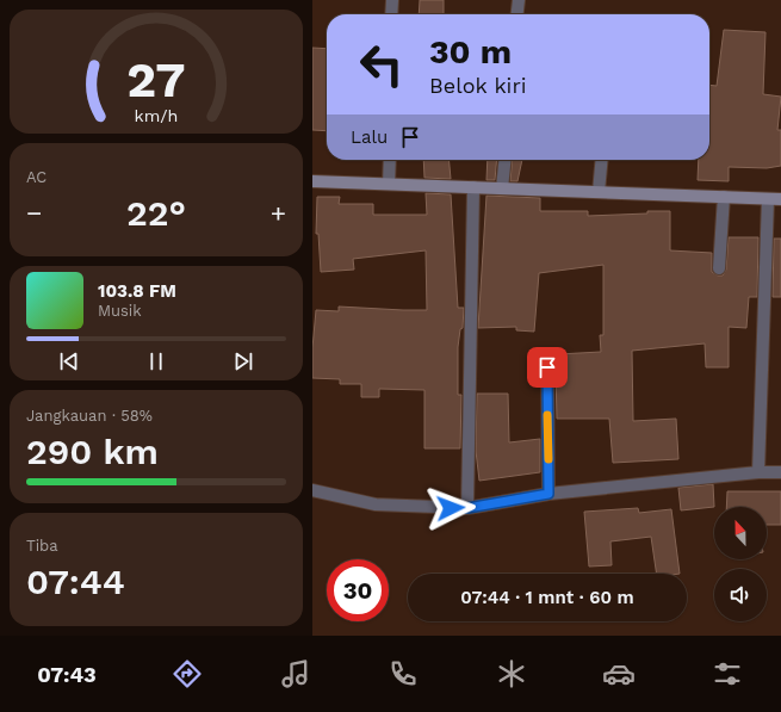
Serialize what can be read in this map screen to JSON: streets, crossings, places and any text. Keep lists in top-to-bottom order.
{
  "north": "top",
  "page": {
    "turn": ["30 m", "Belok kiri"],
    "then": "Lalu",
    "tile": [
      "AC",
      ["Jangkauan · 58%", "290 km"],
      ["Tiba", "07:44"]
    ],
    "heat": ["−", "22°", "+"],
    "song": ["103.8 FM", "Musik"],
    "limit": "30",
    "trip": "07:44 · 1 mnt · 60 m",
    "tabs": "07:43",
    "gauge": ["27", "km/h"]
  }
}
